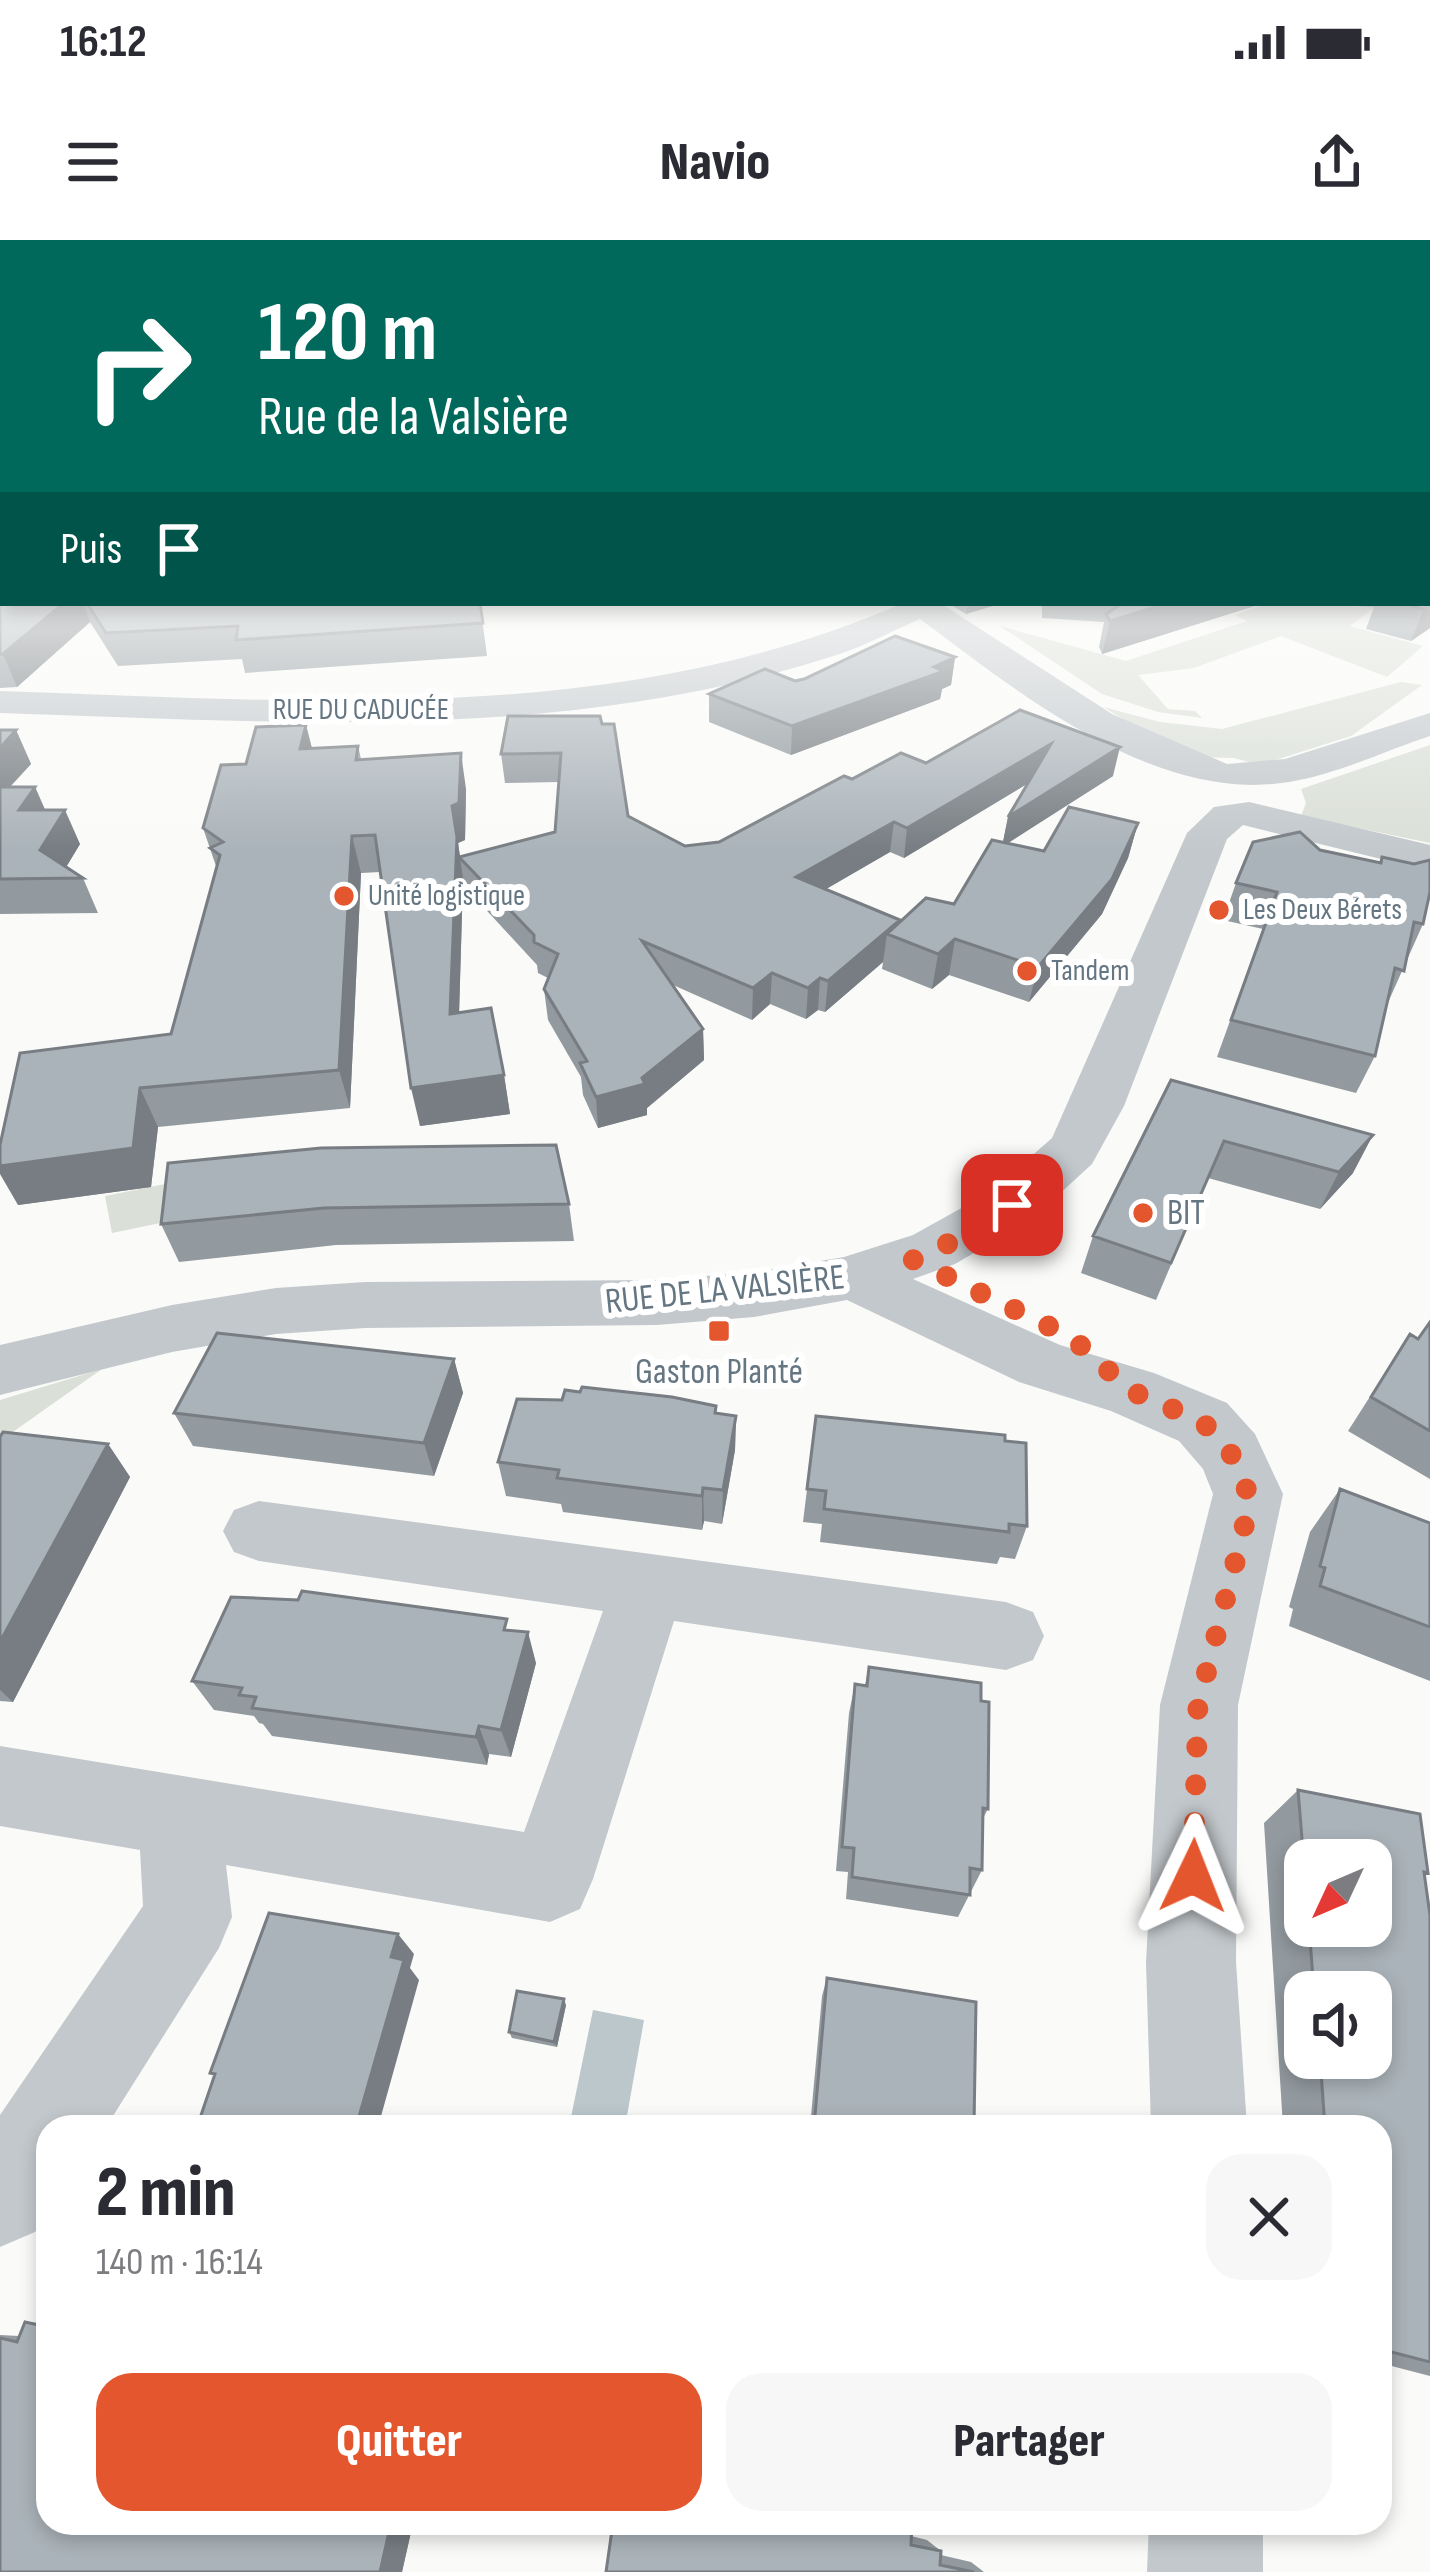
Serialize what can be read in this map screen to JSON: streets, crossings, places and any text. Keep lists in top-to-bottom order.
{
  "streets": {
    "street": ["RUE DU CADUCÉE", "RUE DE LA VALSIÈRE"]
  },
  "crossings": [
    ["RUE DU CADUCÉE", "RUE DE LA VALSIÈRE"]
  ],
  "places": {
    "other": [
      "Unité logistique",
      "Les Deux Bérets",
      "Tandem",
      "BIT"
    ],
    "transit": ["Gaston Planté"]
  },
  "north": "bottom left",
  "page": {
    "status": "16:12",
    "header": "Navio",
    "turn": ["120 m", "Rue de la Valsière"],
    "then": "Puis",
    "heading": ["2 min", "140 m · 16:14"],
    "buttons": ["Quitter", "Partager"]
  }
}
